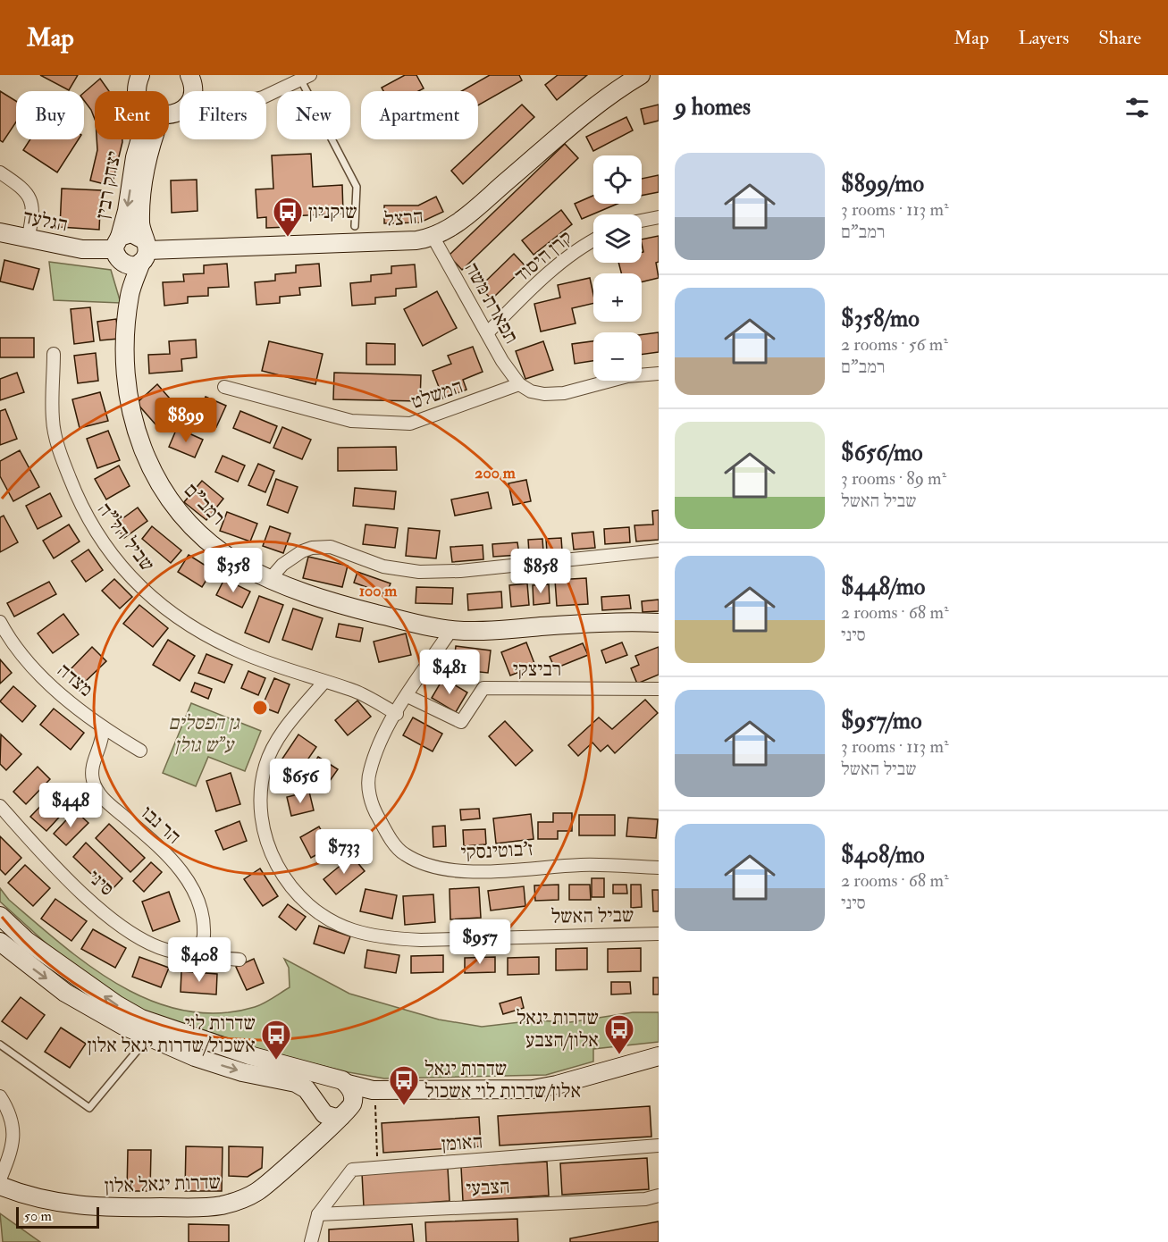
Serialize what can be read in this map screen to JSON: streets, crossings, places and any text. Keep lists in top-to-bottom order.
{
  "streets": {
    "street": [
      "יצחק רבין",
      "הרצל",
      "הגלעד",
      "קרן היסוד",
      "תפארת משה",
      "המשלט",
      "רמב\"ם",
      "שביל הל\"ה",
      "רביצקי",
      "מצדה",
      "הר נבו",
      "ז'בוטינסקי",
      "סיני",
      "שביל האשל",
      "האומן",
      "שדרות יגאל אלון",
      "הצבעי"
    ]
  },
  "crossings": [
    ["יצחק רבין", "הרצל"],
    ["יצחק רבין", "הגלעד"],
    ["יצחק רבין", "רמב\"ם"],
    ["הרצל", "תפארת משה"],
    ["הרצל", "רמב\"ם"],
    ["הגלעד", "רמב\"ם"],
    ["קרן היסוד", "תפארת משה"],
    ["תפארת משה", "המשלט"],
    ["רמב\"ם", "ז'בוטינסקי"],
    ["שביל הל\"ה", "ז'בוטינסקי"],
    ["שביל הל\"ה", "שביל האשל"],
    ["רביצקי", "ז'בוטינסקי"],
    ["מצדה", "הר נבו"],
    ["הר נבו", "סיני"],
    ["האומן", "הצבעי"]
  ],
  "parks": ["גן הפסלים ע\"ש גולן"],
  "places": {
    "bus stop": [
      "שוקניון",
      "שדרות יגאל אלון/הצבע",
      "שדרות לוי אשכול/שדרות יגאל אלון",
      "שדרות יגאל אלון/שדרות לוי אשכול"
    ]
  },
  "scale_bar": "50 m",
  "page": {
    "header": "Map",
    "nav": ["Map", "Layers", "Share"],
    "heading": "9 homes",
    "chip": [
      "Buy",
      "Rent",
      "Filters",
      "New",
      "Apartment"
    ],
    "list": [
      {
        "name": "$899/mo",
        "note": "3 rooms · 113 m² · רמב\"ם"
      },
      {
        "name": "$358/mo",
        "note": "2 rooms · 56 m² · רמב\"ם"
      },
      {
        "name": "$656/mo",
        "note": "3 rooms · 89 m² · שביל האשל"
      },
      {
        "name": "$448/mo",
        "note": "2 rooms · 68 m² · סיני"
      },
      {
        "name": "$957/mo",
        "note": "3 rooms · 113 m² · שביל האשל"
      },
      {
        "name": "$408/mo",
        "note": "2 rooms · 68 m² · סיני"
      }
    ],
    "map_buttons": ["+", "−"],
    "price": [
      "$899",
      "$358",
      "$858",
      "$481",
      "$656",
      "$448",
      "$733",
      "$957",
      "$408"
    ],
    "scale": "50 m"
  },
  "rings": ["200 m", "100 m"]
}
